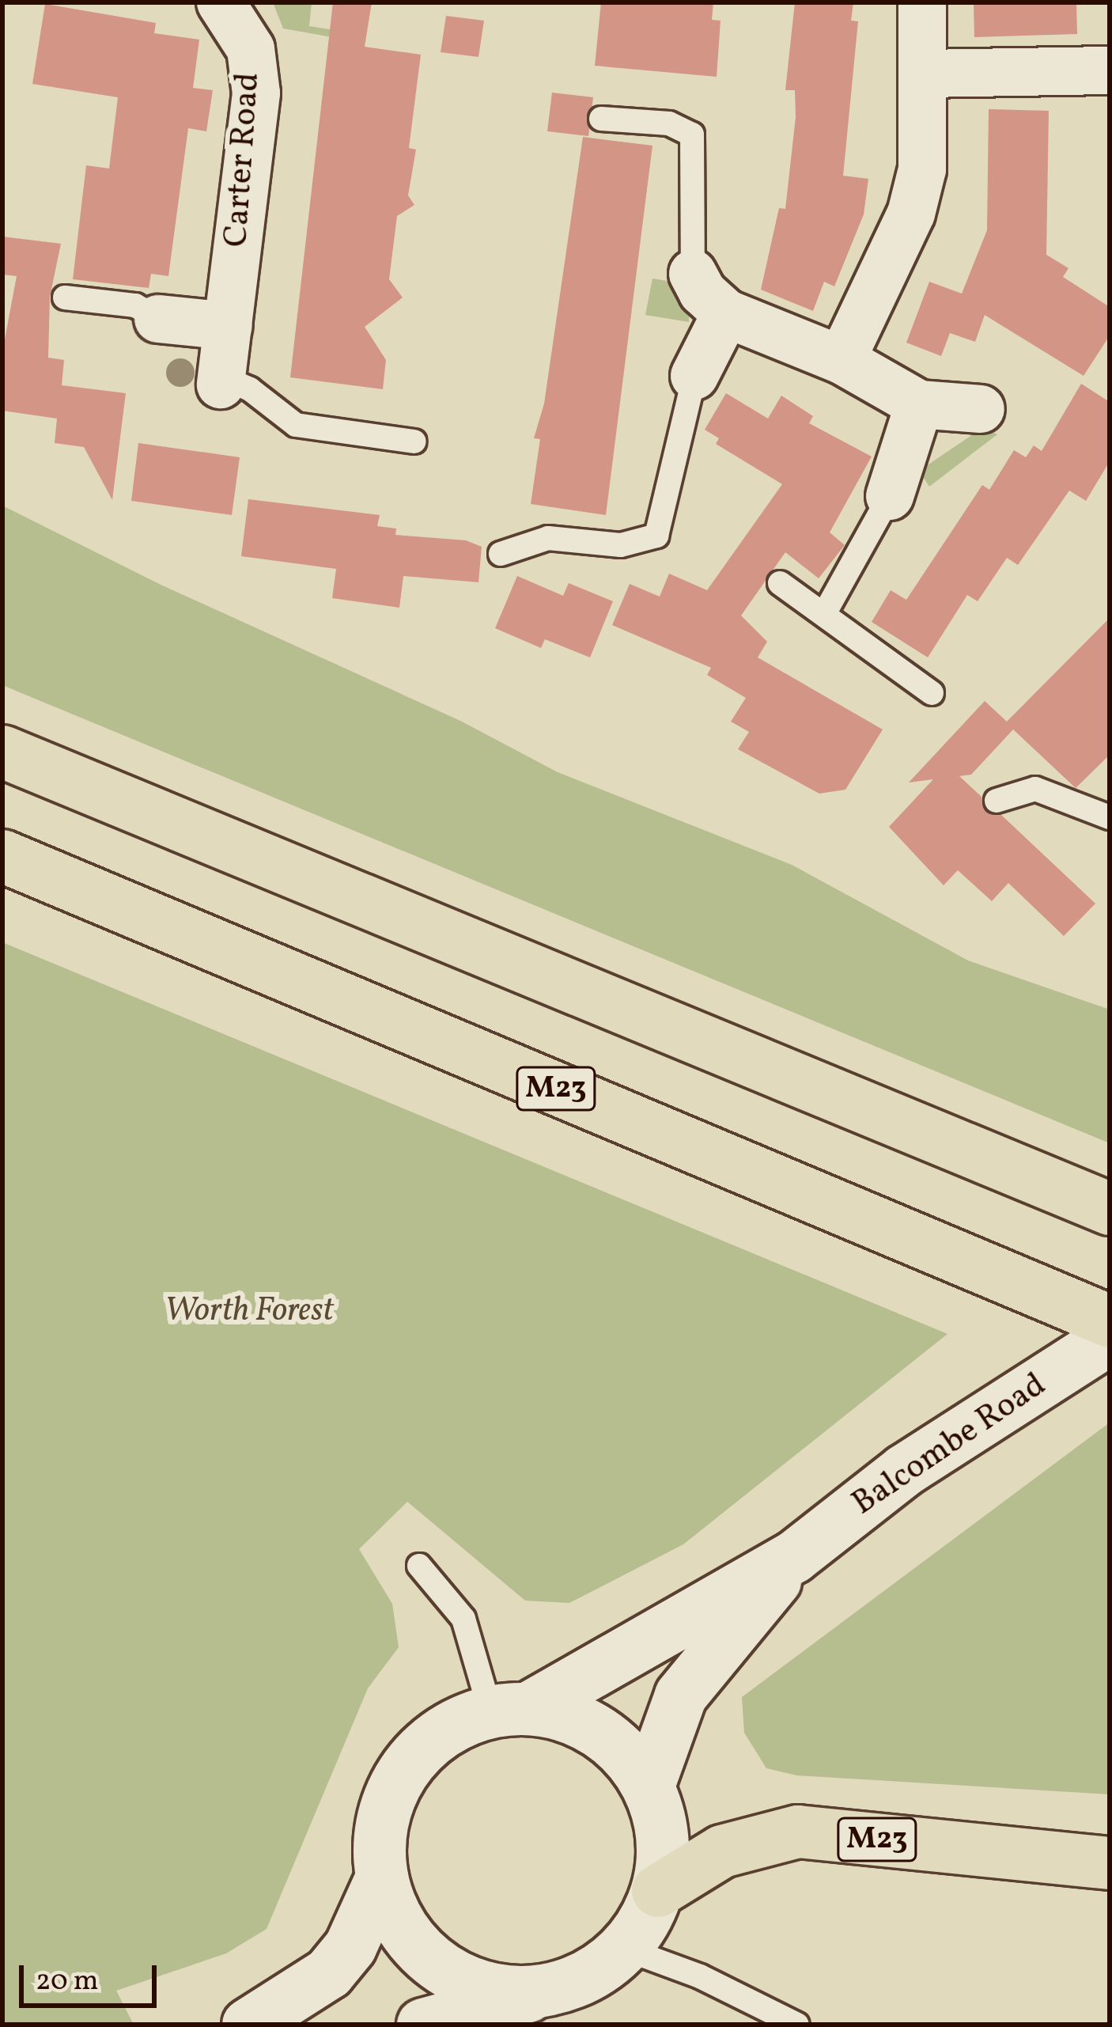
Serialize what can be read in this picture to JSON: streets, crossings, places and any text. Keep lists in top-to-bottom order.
{
  "streets": {
    "highway": ["M23"],
    "main road": ["Balcombe Road"],
    "street": ["Carter Road"]
  },
  "crossings": [
    ["M23", "Balcombe Road"]
  ],
  "parks": ["Worth Forest"],
  "scale_bar": "20 m"
}
